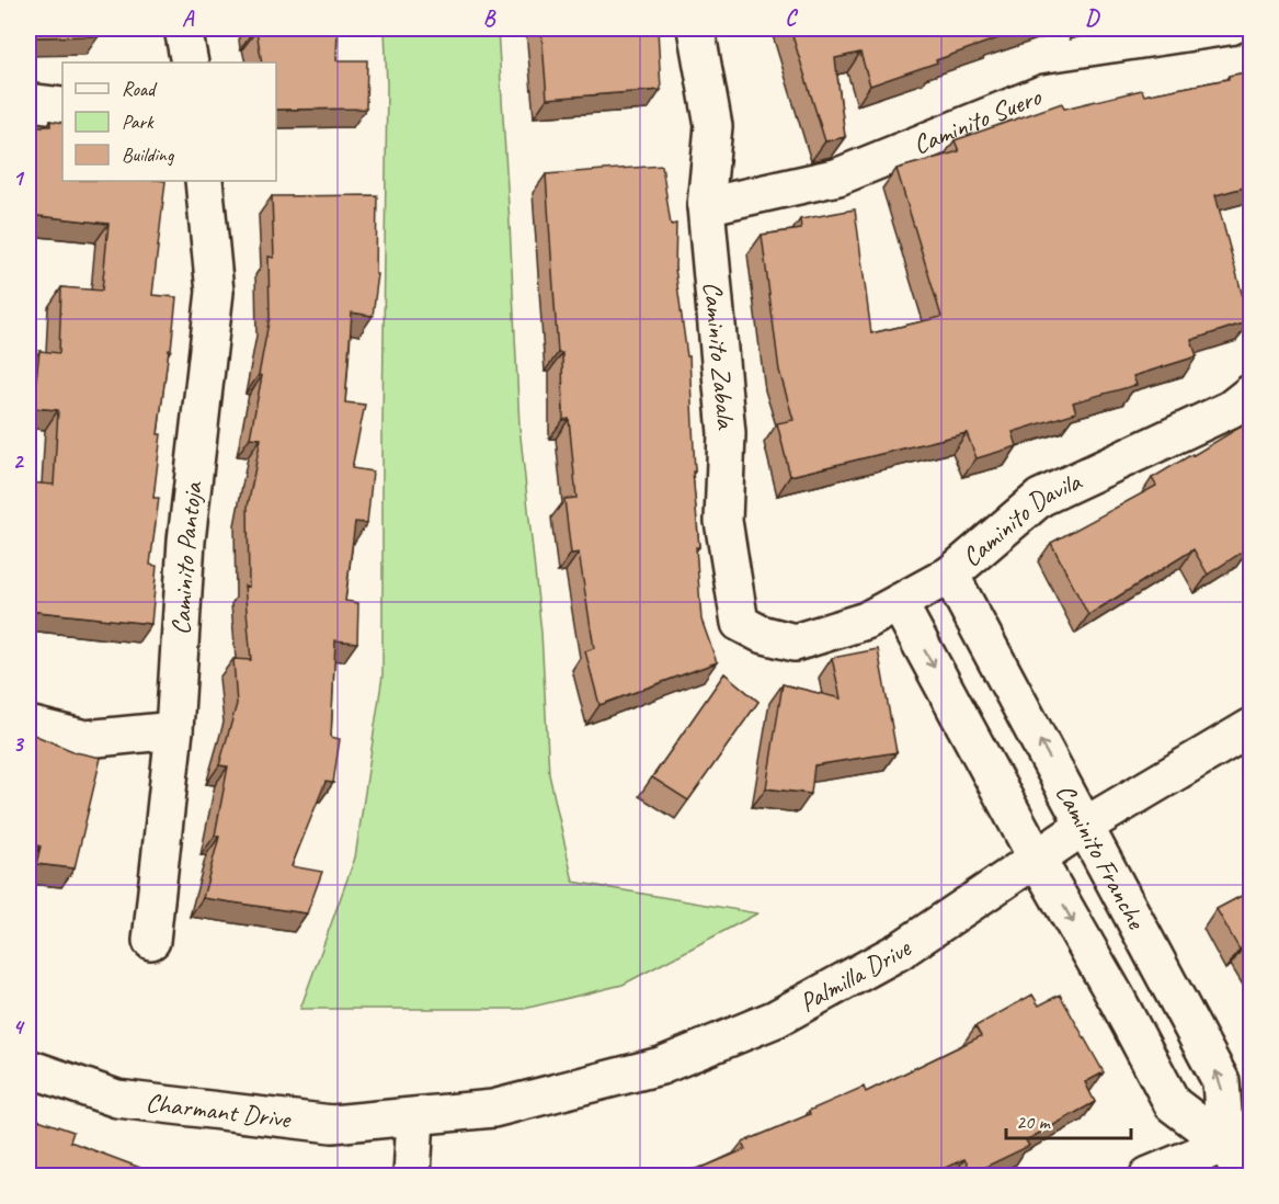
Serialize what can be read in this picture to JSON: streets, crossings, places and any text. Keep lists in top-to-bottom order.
{
  "streets": {
    "street": [
      "Caminito Suero",
      "Caminito Zabala",
      "Caminito Davila",
      "Caminito Pantoja",
      "Caminito Franche",
      "Palmilla Drive",
      "Charmant Drive"
    ]
  },
  "crossings": [
    ["Caminito Suero", "Caminito Zabala"],
    ["Caminito Zabala", "Caminito Davila"],
    ["Caminito Davila", "Caminito Franche"],
    ["Caminito Franche", "Palmilla Drive"],
    ["Palmilla Drive", "Charmant Drive"]
  ],
  "legend": ["Road", "Park", "Building"],
  "scale_bar": "20 m",
  "grid": {
    "columns": [
      "A",
      "B",
      "C",
      "D"
    ],
    "rows": [
      "1",
      "2",
      "3",
      "4"
    ]
  }
}
